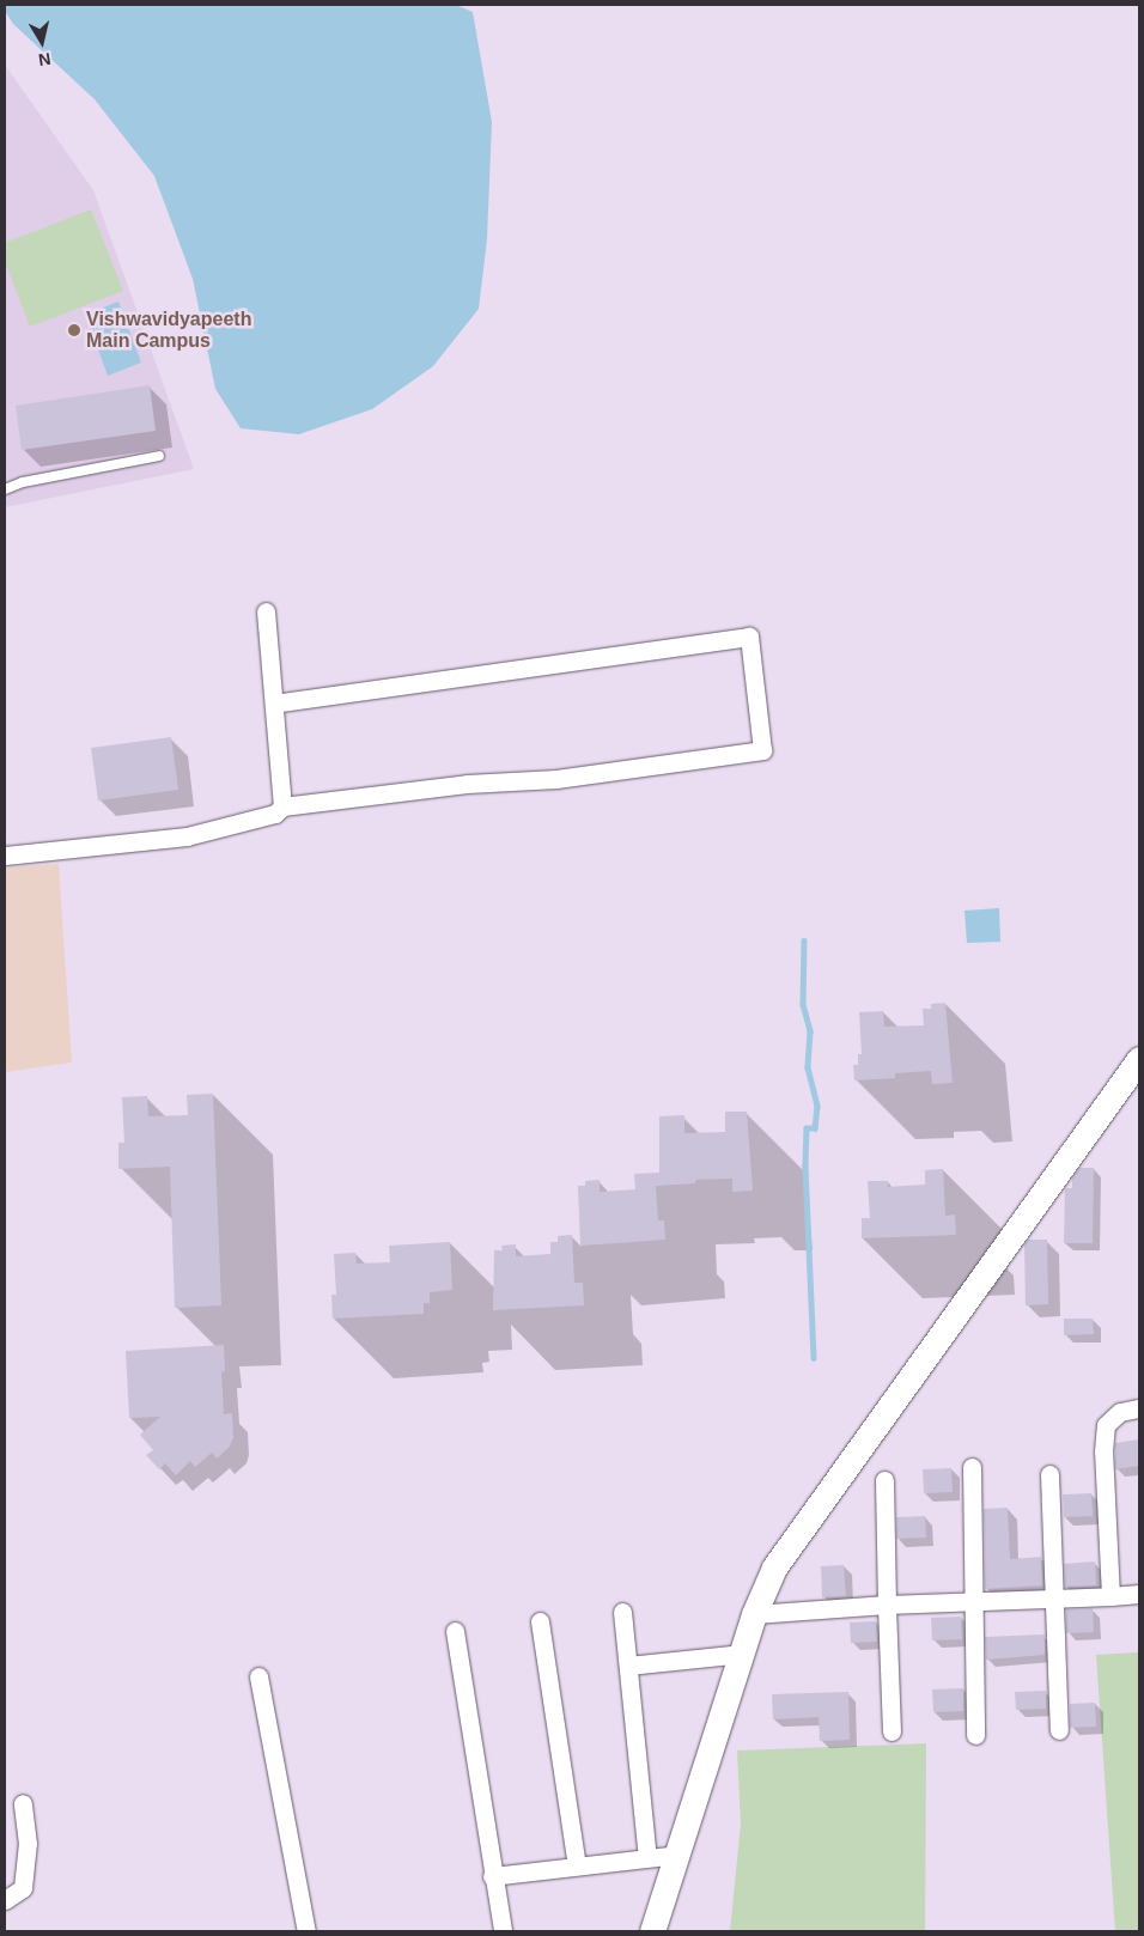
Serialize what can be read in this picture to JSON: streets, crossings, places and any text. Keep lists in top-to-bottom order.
{
  "places": ["Vishwavidyapeeth Main Campus"],
  "north": "bottom"
}
